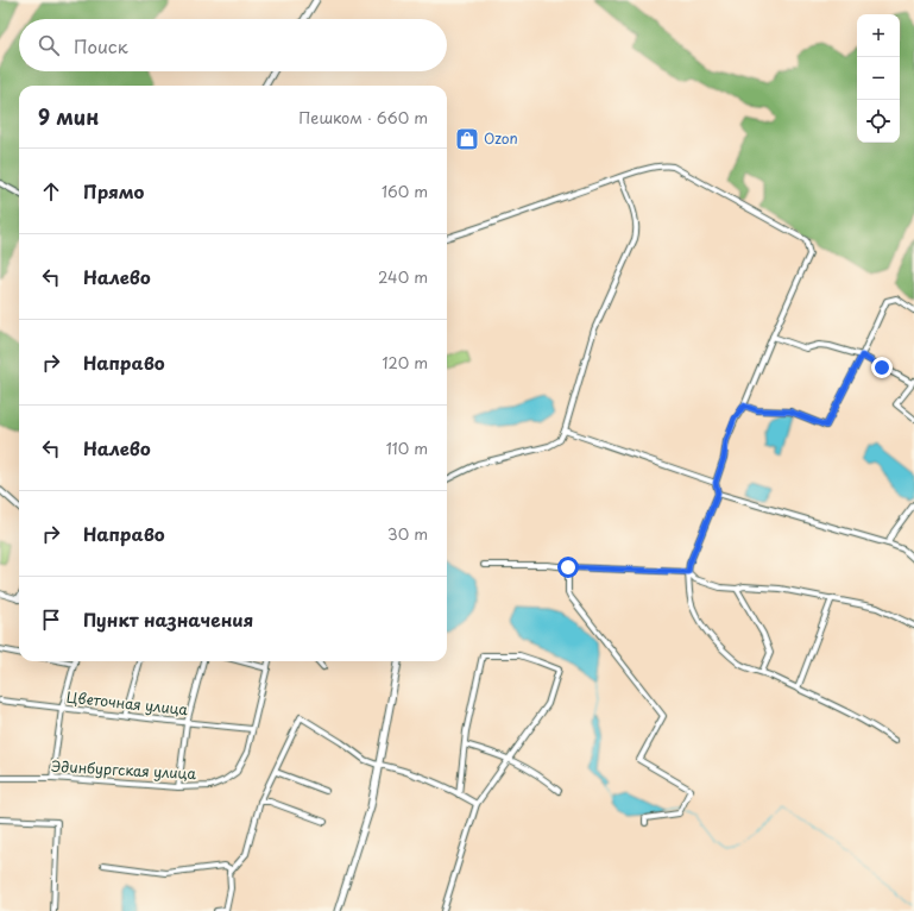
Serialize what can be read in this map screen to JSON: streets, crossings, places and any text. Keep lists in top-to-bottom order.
{
  "streets": {
    "street": ["Цветочная улица", "Эдинбургская улица"]
  },
  "crossings": [
    ["Цветочная улица", "Эдинбургская улица"]
  ],
  "places": {
    "shop": ["Ozon"]
  },
  "page": {
    "map_buttons": ["+", "−"],
    "search": "Поиск",
    "heading": ["9 мин", "Пешком · 660 m"],
    "list": [
      ["Прямо", "160 m"],
      ["Налево", "240 m"],
      ["Направо", "120 m"],
      ["Налево", "110 m"],
      ["Направо", "30 m"],
      "Пункт назначения"
    ]
  }
}
